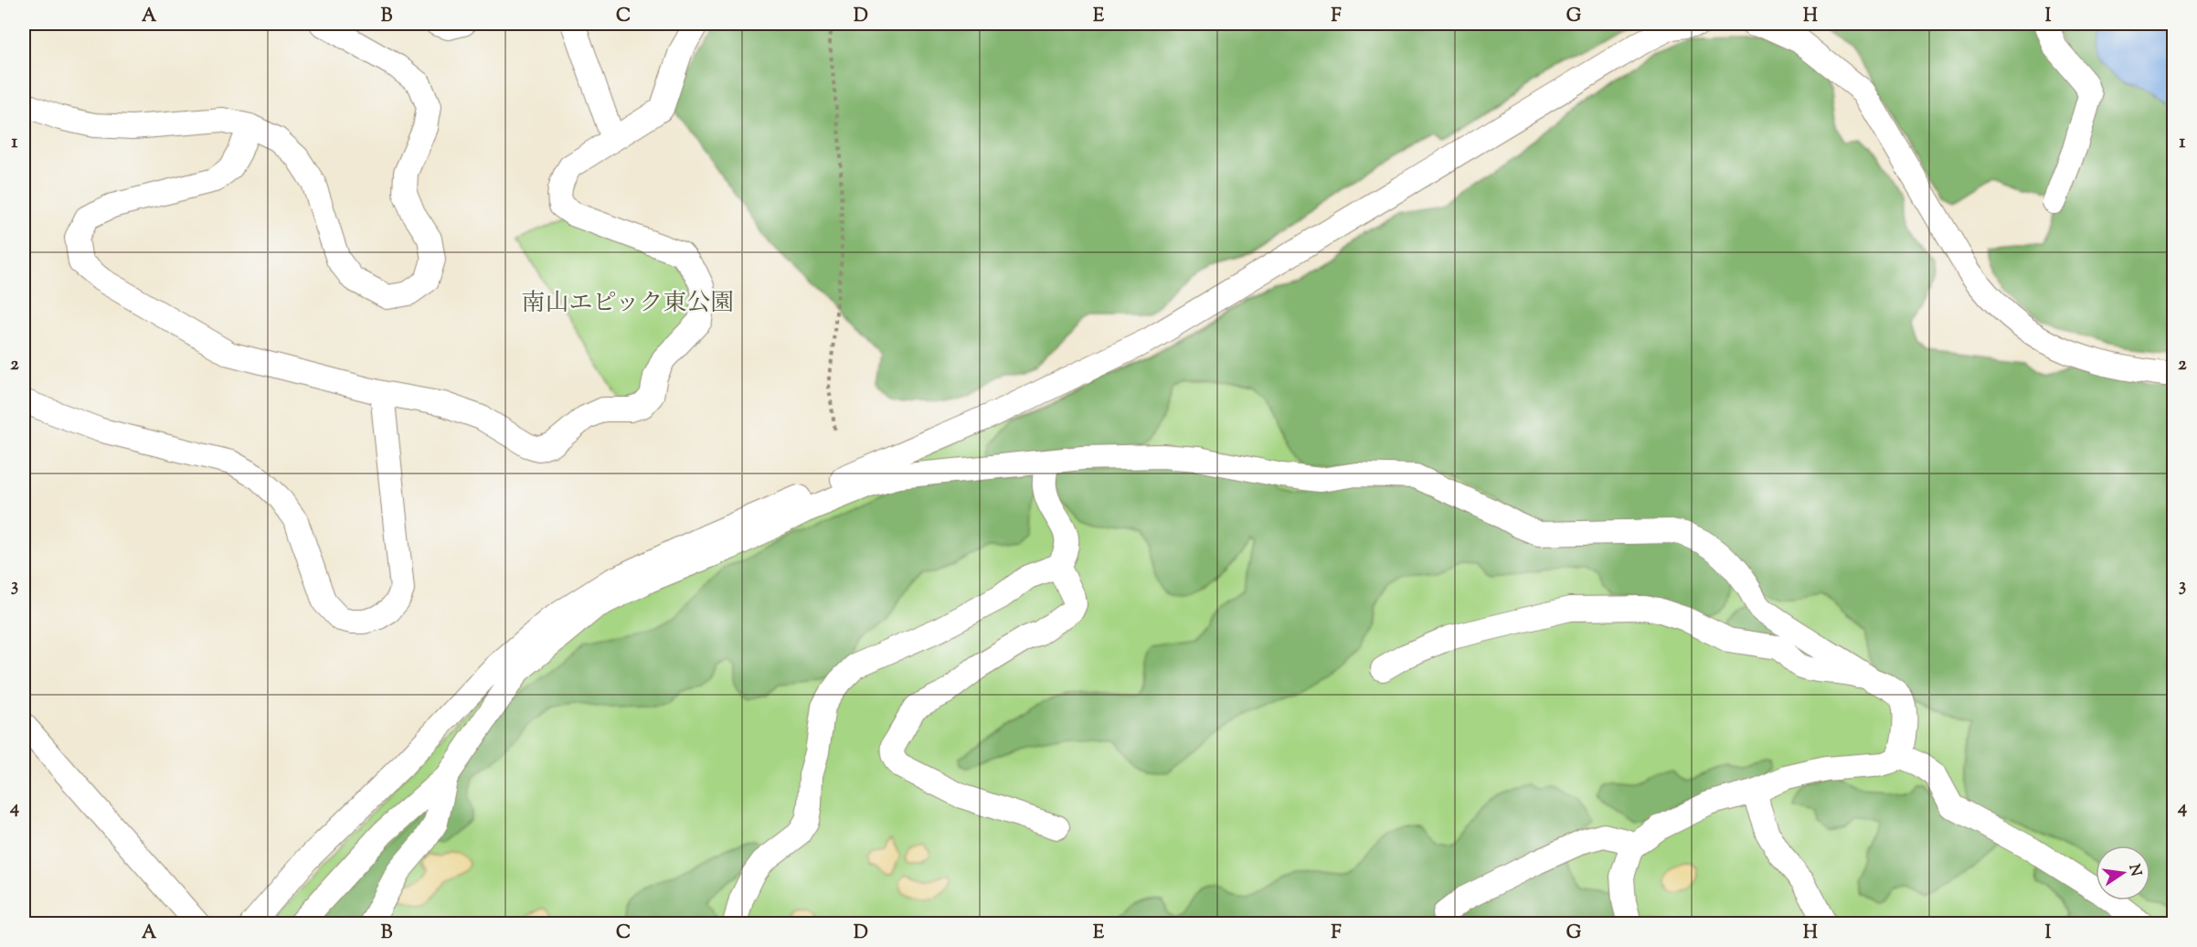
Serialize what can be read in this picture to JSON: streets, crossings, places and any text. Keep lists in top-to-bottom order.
{
  "parks": ["南山エピック東公園"],
  "north": "right",
  "grid": {
    "columns": [
      "A",
      "B",
      "C",
      "D",
      "E",
      "F",
      "G",
      "H",
      "I"
    ],
    "rows": [
      "1",
      "2",
      "3",
      "4"
    ]
  }
}
